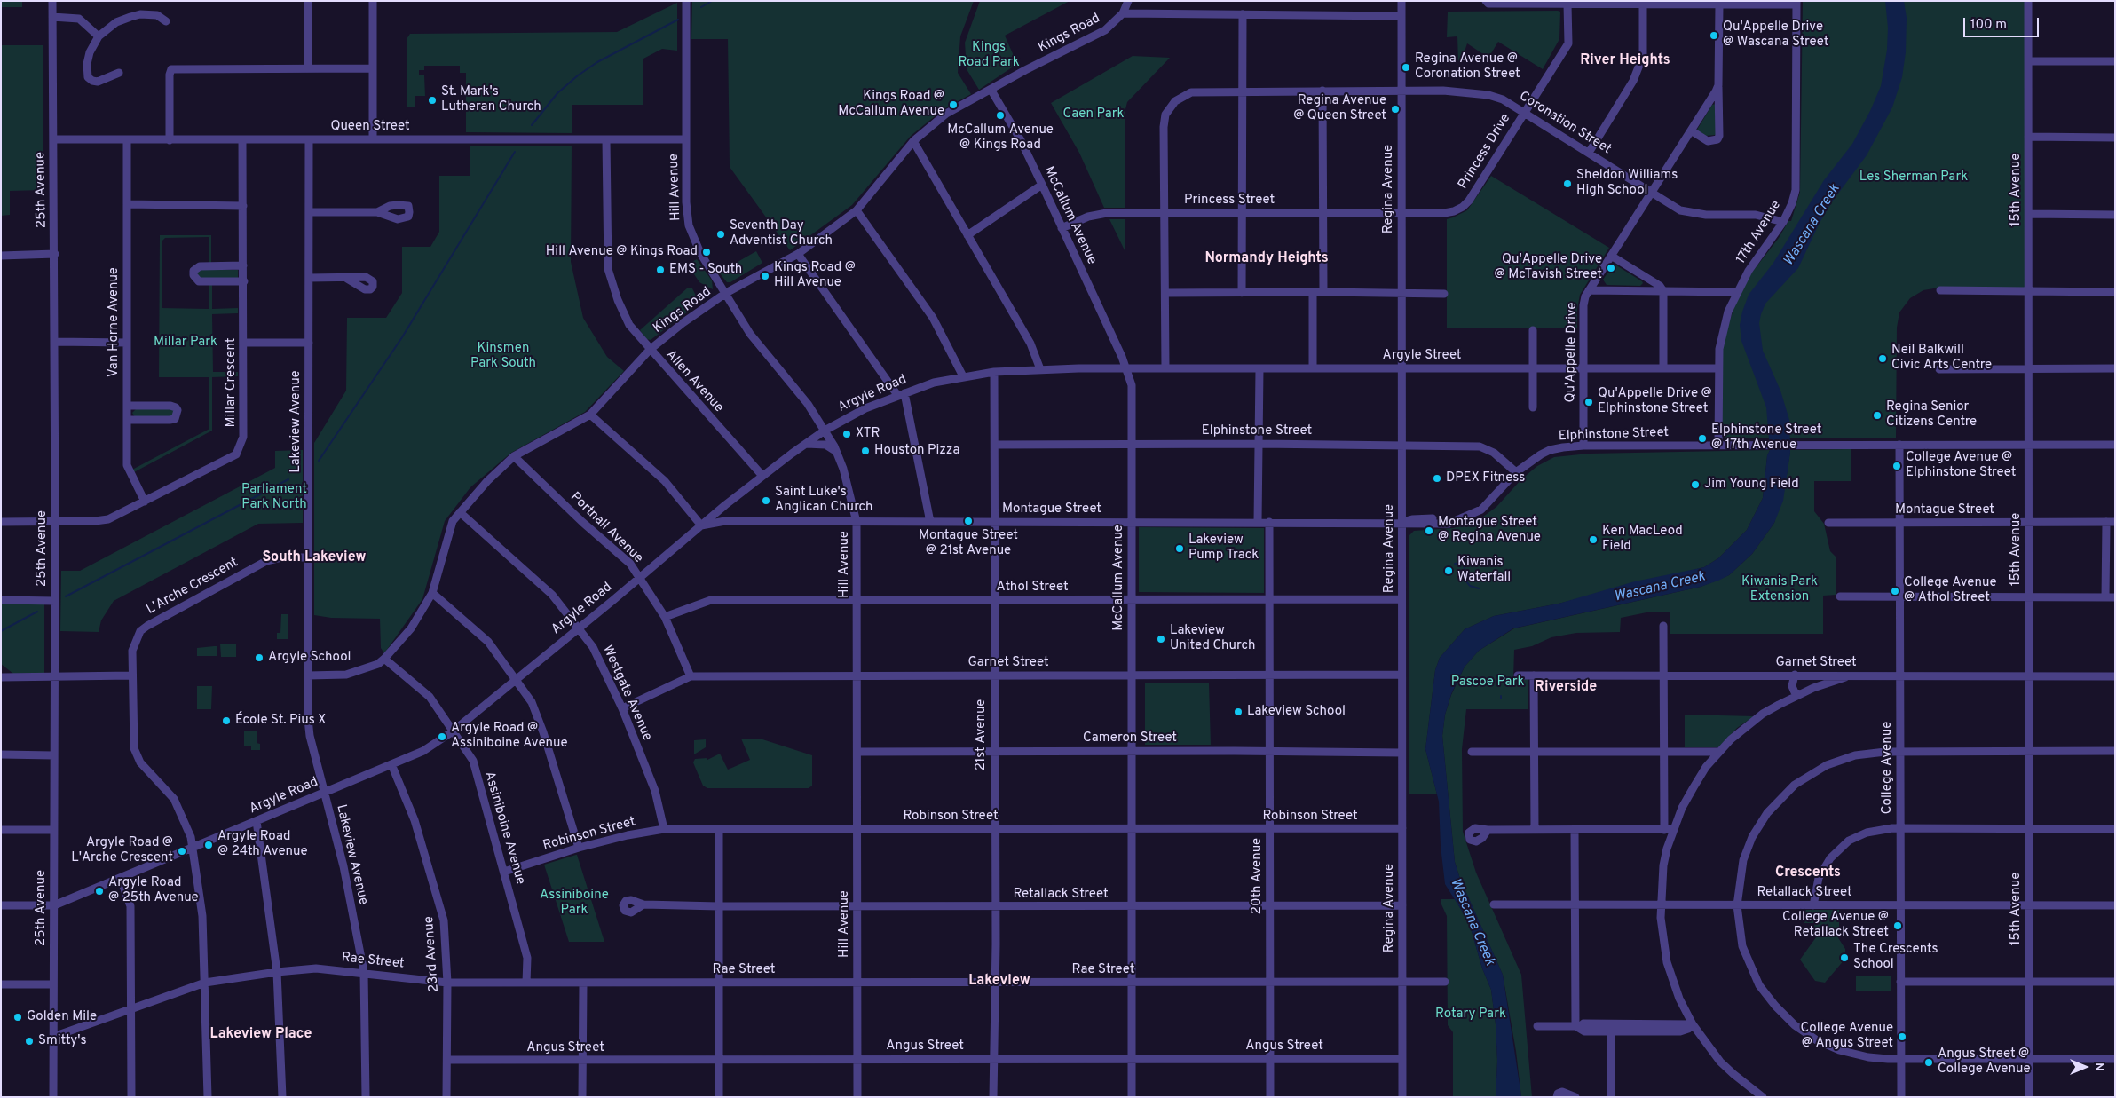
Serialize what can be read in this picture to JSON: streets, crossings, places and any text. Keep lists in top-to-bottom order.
{
  "streets": {
    "street": [
      "Kings Road",
      "Coronation Street",
      "Queen Street",
      "Princess Drive",
      "Hill Avenue",
      "Regina Avenue",
      "25th Avenue",
      "15th Avenue",
      "Princess Street",
      "McCallum Avenue",
      "17th Avenue",
      "Van Horne Avenue",
      "Qu'Appelle Drive",
      "Argyle Street",
      "Allen Avenue",
      "Millar Crescent",
      "Argyle Road",
      "Lakeview Avenue",
      "Elphinstone Street",
      "Montague Street",
      "Portnall Avenue",
      "L'Arche Crescent",
      "Athol Street",
      "Garnet Street",
      "Westgate Avenue",
      "21st Avenue",
      "Cameron Street",
      "College Avenue",
      "Robinson Street",
      "Assiniboine Avenue",
      "20th Avenue",
      "Retallack Street",
      "23rd Avenue",
      "Rae Street",
      "Angus Street"
    ]
  },
  "crossings": [
    ["Kings Road", "Hill Avenue"],
    ["Kings Road", "McCallum Avenue"],
    ["Kings Road", "Allen Avenue"],
    ["Kings Road", "Lakeview Avenue"],
    ["Kings Road", "Portnall Avenue"],
    ["Kings Road", "Westgate Avenue"],
    ["Kings Road", "Assiniboine Avenue"],
    ["Coronation Street", "Princess Drive"],
    ["Coronation Street", "Regina Avenue"],
    ["Coronation Street", "17th Avenue"],
    ["Coronation Street", "Qu'Appelle Drive"],
    ["Queen Street", "Hill Avenue"],
    ["Queen Street", "25th Avenue"],
    ["Queen Street", "Van Horne Avenue"],
    ["Queen Street", "Allen Avenue"],
    ["Queen Street", "Millar Crescent"],
    ["Queen Street", "Lakeview Avenue"],
    ["Princess Drive", "Regina Avenue"],
    ["Princess Drive", "Princess Street"],
    ["Hill Avenue", "Argyle Road"],
    ["Hill Avenue", "Montague Street"],
    ["Hill Avenue", "Athol Street"],
    ["Hill Avenue", "Garnet Street"],
    ["Hill Avenue", "Cameron Street"],
    ["Hill Avenue", "Robinson Street"],
    ["Hill Avenue", "Retallack Street"],
    ["Hill Avenue", "Rae Street"],
    ["Hill Avenue", "Angus Street"],
    ["Regina Avenue", "Princess Street"],
    ["Regina Avenue", "Argyle Street"],
    ["Regina Avenue", "Elphinstone Street"],
    ["Regina Avenue", "Montague Street"],
    ["Regina Avenue", "Athol Street"],
    ["Regina Avenue", "Garnet Street"],
    ["Regina Avenue", "Cameron Street"],
    ["Regina Avenue", "Robinson Street"],
    ["Regina Avenue", "Retallack Street"],
    ["Regina Avenue", "Rae Street"],
    ["Regina Avenue", "Angus Street"],
    ["25th Avenue", "Millar Crescent"],
    ["25th Avenue", "Argyle Road"],
    ["25th Avenue", "Rae Street"],
    ["15th Avenue", "Elphinstone Street"],
    ["15th Avenue", "Montague Street"],
    ["15th Avenue", "Garnet Street"],
    ["15th Avenue", "Retallack Street"],
    ["Princess Street", "McCallum Avenue"],
    ["McCallum Avenue", "Argyle Street"],
    ["McCallum Avenue", "Argyle Road"],
    ["McCallum Avenue", "Elphinstone Street"],
    ["McCallum Avenue", "Montague Street"],
    ["McCallum Avenue", "Athol Street"],
    ["McCallum Avenue", "Garnet Street"],
    ["McCallum Avenue", "Cameron Street"],
    ["McCallum Avenue", "Robinson Street"],
    ["McCallum Avenue", "Retallack Street"],
    ["McCallum Avenue", "Rae Street"],
    ["McCallum Avenue", "Angus Street"],
    ["17th Avenue", "Argyle Street"],
    ["17th Avenue", "Elphinstone Street"],
    ["Van Horne Avenue", "Millar Crescent"],
    ["Qu'Appelle Drive", "Argyle Street"],
    ["Qu'Appelle Drive", "Elphinstone Street"],
    ["Argyle Street", "Argyle Road"],
    ["Allen Avenue", "Argyle Road"],
    ["Argyle Road", "Lakeview Avenue"],
    ["Argyle Road", "Montague Street"],
    ["Argyle Road", "Portnall Avenue"],
    ["Argyle Road", "L'Arche Crescent"],
    ["Argyle Road", "Westgate Avenue"],
    ["Argyle Road", "21st Avenue"],
    ["Argyle Road", "Assiniboine Avenue"],
    ["Argyle Road", "23rd Avenue"],
    ["Lakeview Avenue", "L'Arche Crescent"],
    ["Lakeview Avenue", "Rae Street"],
    ["Elphinstone Street", "Montague Street"],
    ["Elphinstone Street", "21st Avenue"],
    ["Elphinstone Street", "College Avenue"],
    ["Montague Street", "21st Avenue"],
    ["Montague Street", "College Avenue"],
    ["Montague Street", "20th Avenue"],
    ["Portnall Avenue", "Athol Street"],
    ["Portnall Avenue", "Garnet Street"],
    ["L'Arche Crescent", "Rae Street"],
    ["Athol Street", "21st Avenue"],
    ["Athol Street", "20th Avenue"],
    ["Garnet Street", "Westgate Avenue"],
    ["Garnet Street", "21st Avenue"],
    ["Garnet Street", "College Avenue"],
    ["Garnet Street", "20th Avenue"],
    ["Westgate Avenue", "Robinson Street"],
    ["21st Avenue", "Cameron Street"],
    ["21st Avenue", "Robinson Street"],
    ["21st Avenue", "Retallack Street"],
    ["21st Avenue", "Rae Street"],
    ["21st Avenue", "Angus Street"],
    ["Cameron Street", "20th Avenue"],
    ["College Avenue", "Retallack Street"],
    ["Robinson Street", "Assiniboine Avenue"],
    ["Robinson Street", "20th Avenue"],
    ["Assiniboine Avenue", "Rae Street"],
    ["20th Avenue", "Retallack Street"],
    ["20th Avenue", "Rae Street"],
    ["20th Avenue", "Angus Street"],
    ["23rd Avenue", "Rae Street"],
    ["23rd Avenue", "Angus Street"]
  ],
  "districts": [
    "River Heights",
    "Normandy Heights",
    "South Lakeview",
    "Riverside",
    "Crescents",
    "Lakeview",
    "Lakeview Place"
  ],
  "water": ["Wascana Creek"],
  "parks": [
    "Kings Road Park",
    "Caen Park",
    "Les Sherman Park",
    "Millar Park",
    "Kinsmen Park South",
    "Parliament Park North",
    "Kiwanis Park Extension",
    "Pascoe Park",
    "Assiniboine Park",
    "Rotary Park"
  ],
  "places": [
    "Qu'Appelle Drive @ Wascana Street",
    "Regina Avenue @ Coronation Street",
    "St. Mark's Lutheran Church",
    "Kings Road @ McCallum Avenue",
    "Regina Avenue @ Queen Street",
    "McCallum Avenue @ Kings Road",
    "Sheldon Williams High School",
    "Seventh Day Adventist Church",
    "Hill Avenue @ Kings Road",
    "Qu'Appelle Drive @ McTavish Street",
    "EMS - South",
    "Kings Road @ Hill Avenue",
    "Neil Balkwill Civic Arts Centre",
    "Qu'Appelle Drive @ Elphinstone Street",
    "Regina Senior Citizens Centre",
    "XTR",
    "Elphinstone Street @ 17th Avenue",
    "Houston Pizza",
    "College Avenue @ Elphinstone Street",
    "DPEX Fitness",
    "Jim Young Field",
    "Saint Luke's Anglican Church",
    "Montague Street @ 21st Avenue",
    "Montague Street @ Regina Avenue",
    "Ken MacLeod Field",
    "Lakeview Pump Track",
    "Kiwanis Waterfall",
    "College Avenue @ Athol Street",
    "Lakeview United Church",
    "Argyle School",
    "Lakeview School",
    "École St. Pius X",
    "Argyle Road @ Assiniboine Avenue",
    "Argyle Road @ 24th Avenue",
    "Argyle Road @ L'Arche Crescent",
    "Argyle Road @ 25th Avenue",
    "College Avenue @ Retallack Street",
    "The Crescents School",
    "Golden Mile",
    "College Avenue @ Angus Street",
    "Smitty's",
    "Angus Street @ College Avenue"
  ],
  "scale_bar": "100 m",
  "north": "right"
}
